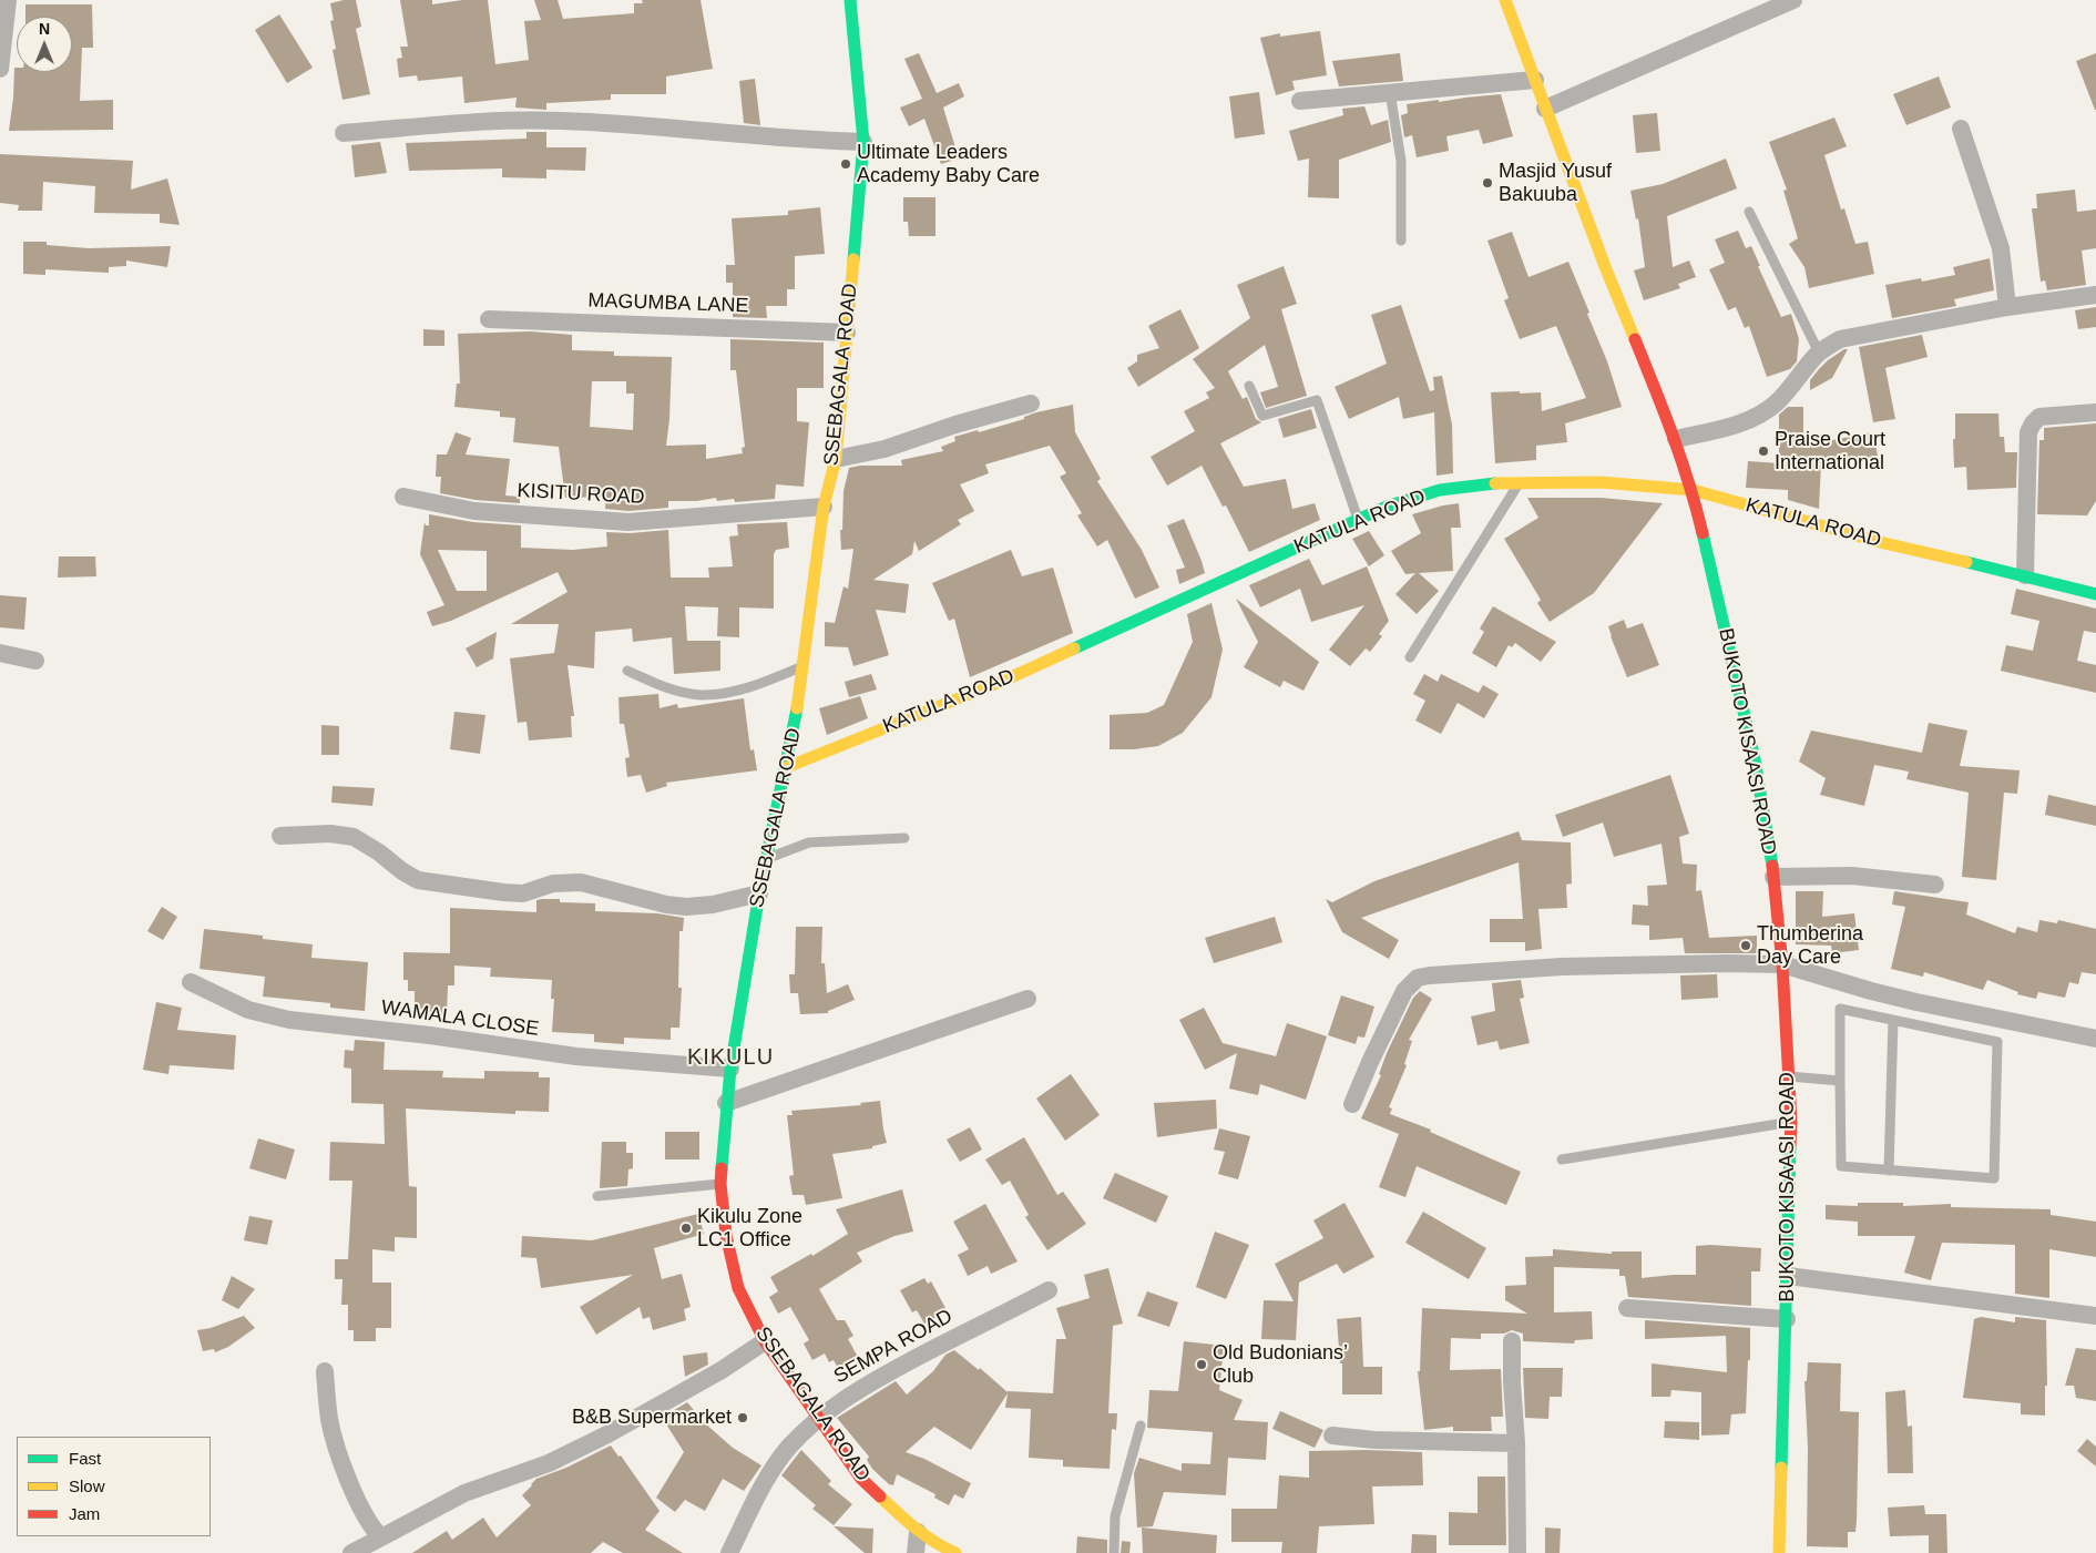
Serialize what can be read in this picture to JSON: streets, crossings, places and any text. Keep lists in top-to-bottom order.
{
  "streets": {
    "street": [
      "MAGUMBA LANE",
      "SSEBAGALA ROAD",
      "KISITU ROAD",
      "KATULA ROAD",
      "BUKOTO KISAASI ROAD",
      "WAMALA CLOSE",
      "SEMPA ROAD"
    ]
  },
  "crossings": [
    ["MAGUMBA LANE", "SSEBAGALA ROAD"],
    ["SSEBAGALA ROAD", "KISITU ROAD"],
    ["SSEBAGALA ROAD", "KATULA ROAD"],
    ["SSEBAGALA ROAD", "WAMALA CLOSE"],
    ["SSEBAGALA ROAD", "SEMPA ROAD"],
    ["KATULA ROAD", "BUKOTO KISAASI ROAD"]
  ],
  "districts": ["KIKULU"],
  "places": [
    "Ultimate Leaders Academy Baby Care",
    "Masjid Yusuf Bakuuba",
    "Praise Court International",
    "Thumberina Day Care",
    "Kikulu Zone LC1 Office",
    "Old Budonians’ Club",
    "B&B Supermarket"
  ],
  "legend": ["Fast", "Slow", "Jam"],
  "north": "top"
}
